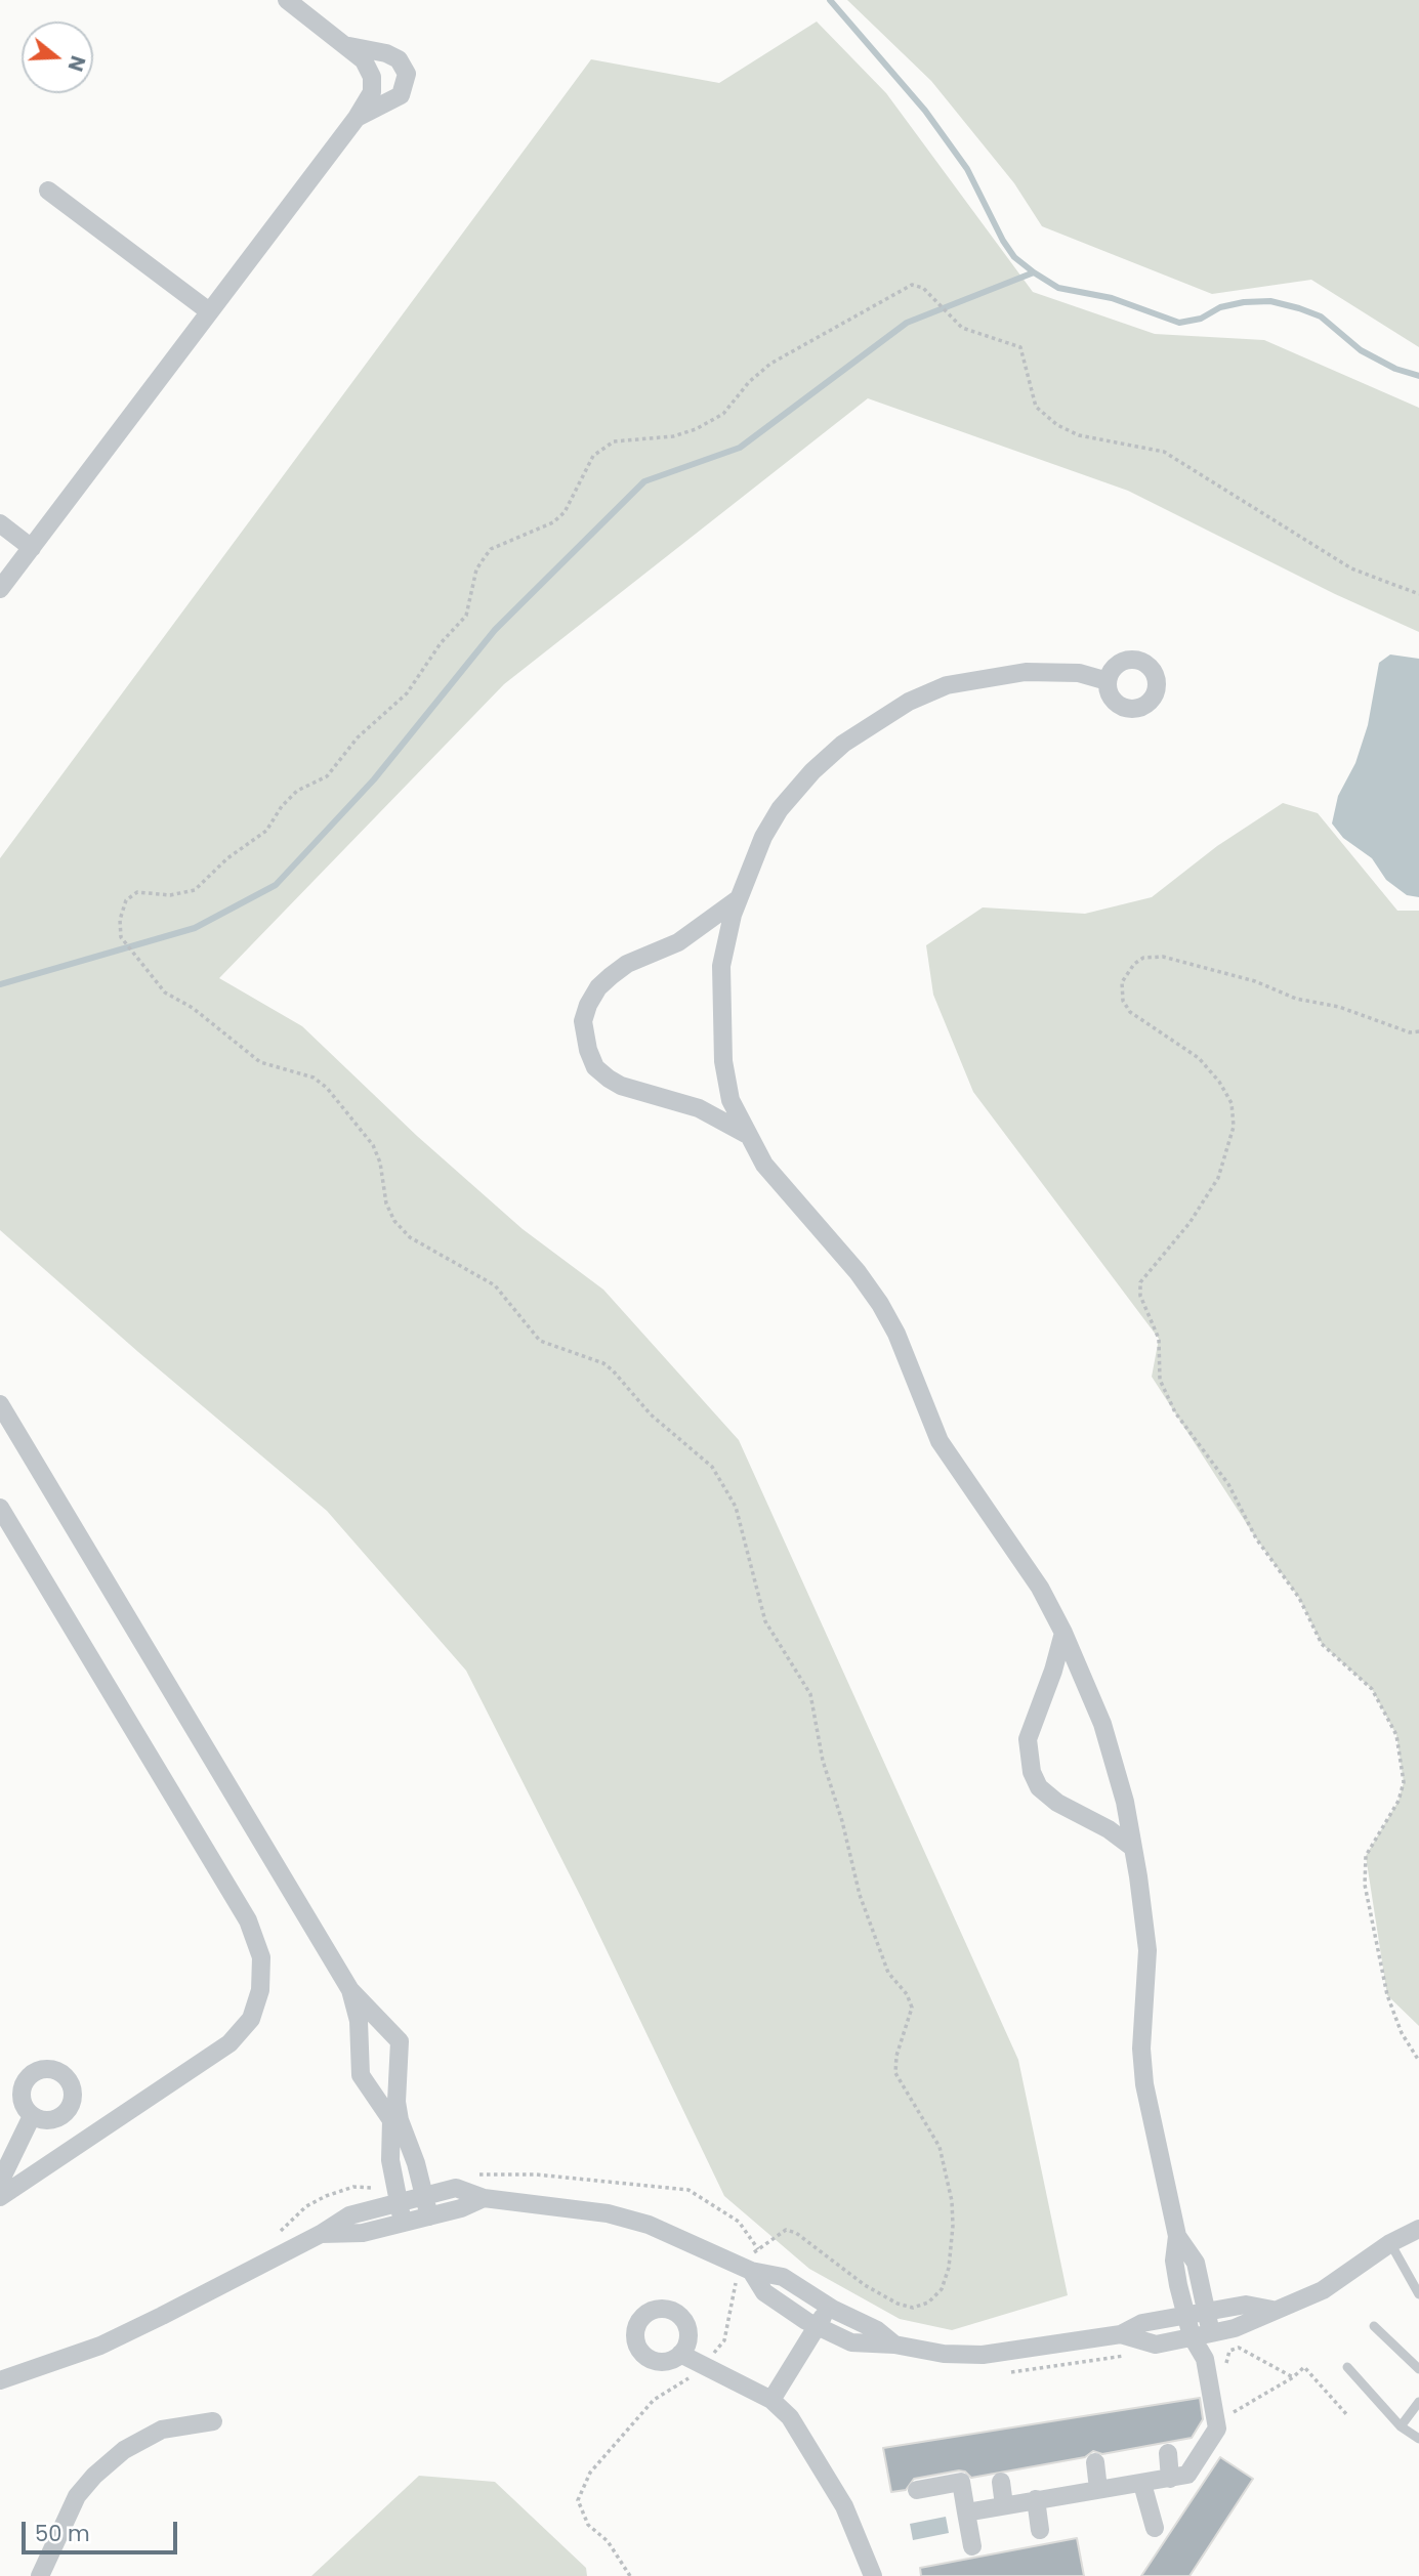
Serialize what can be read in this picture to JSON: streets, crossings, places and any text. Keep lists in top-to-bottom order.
{
  "scale_bar": "50 m",
  "north": "right"
}
